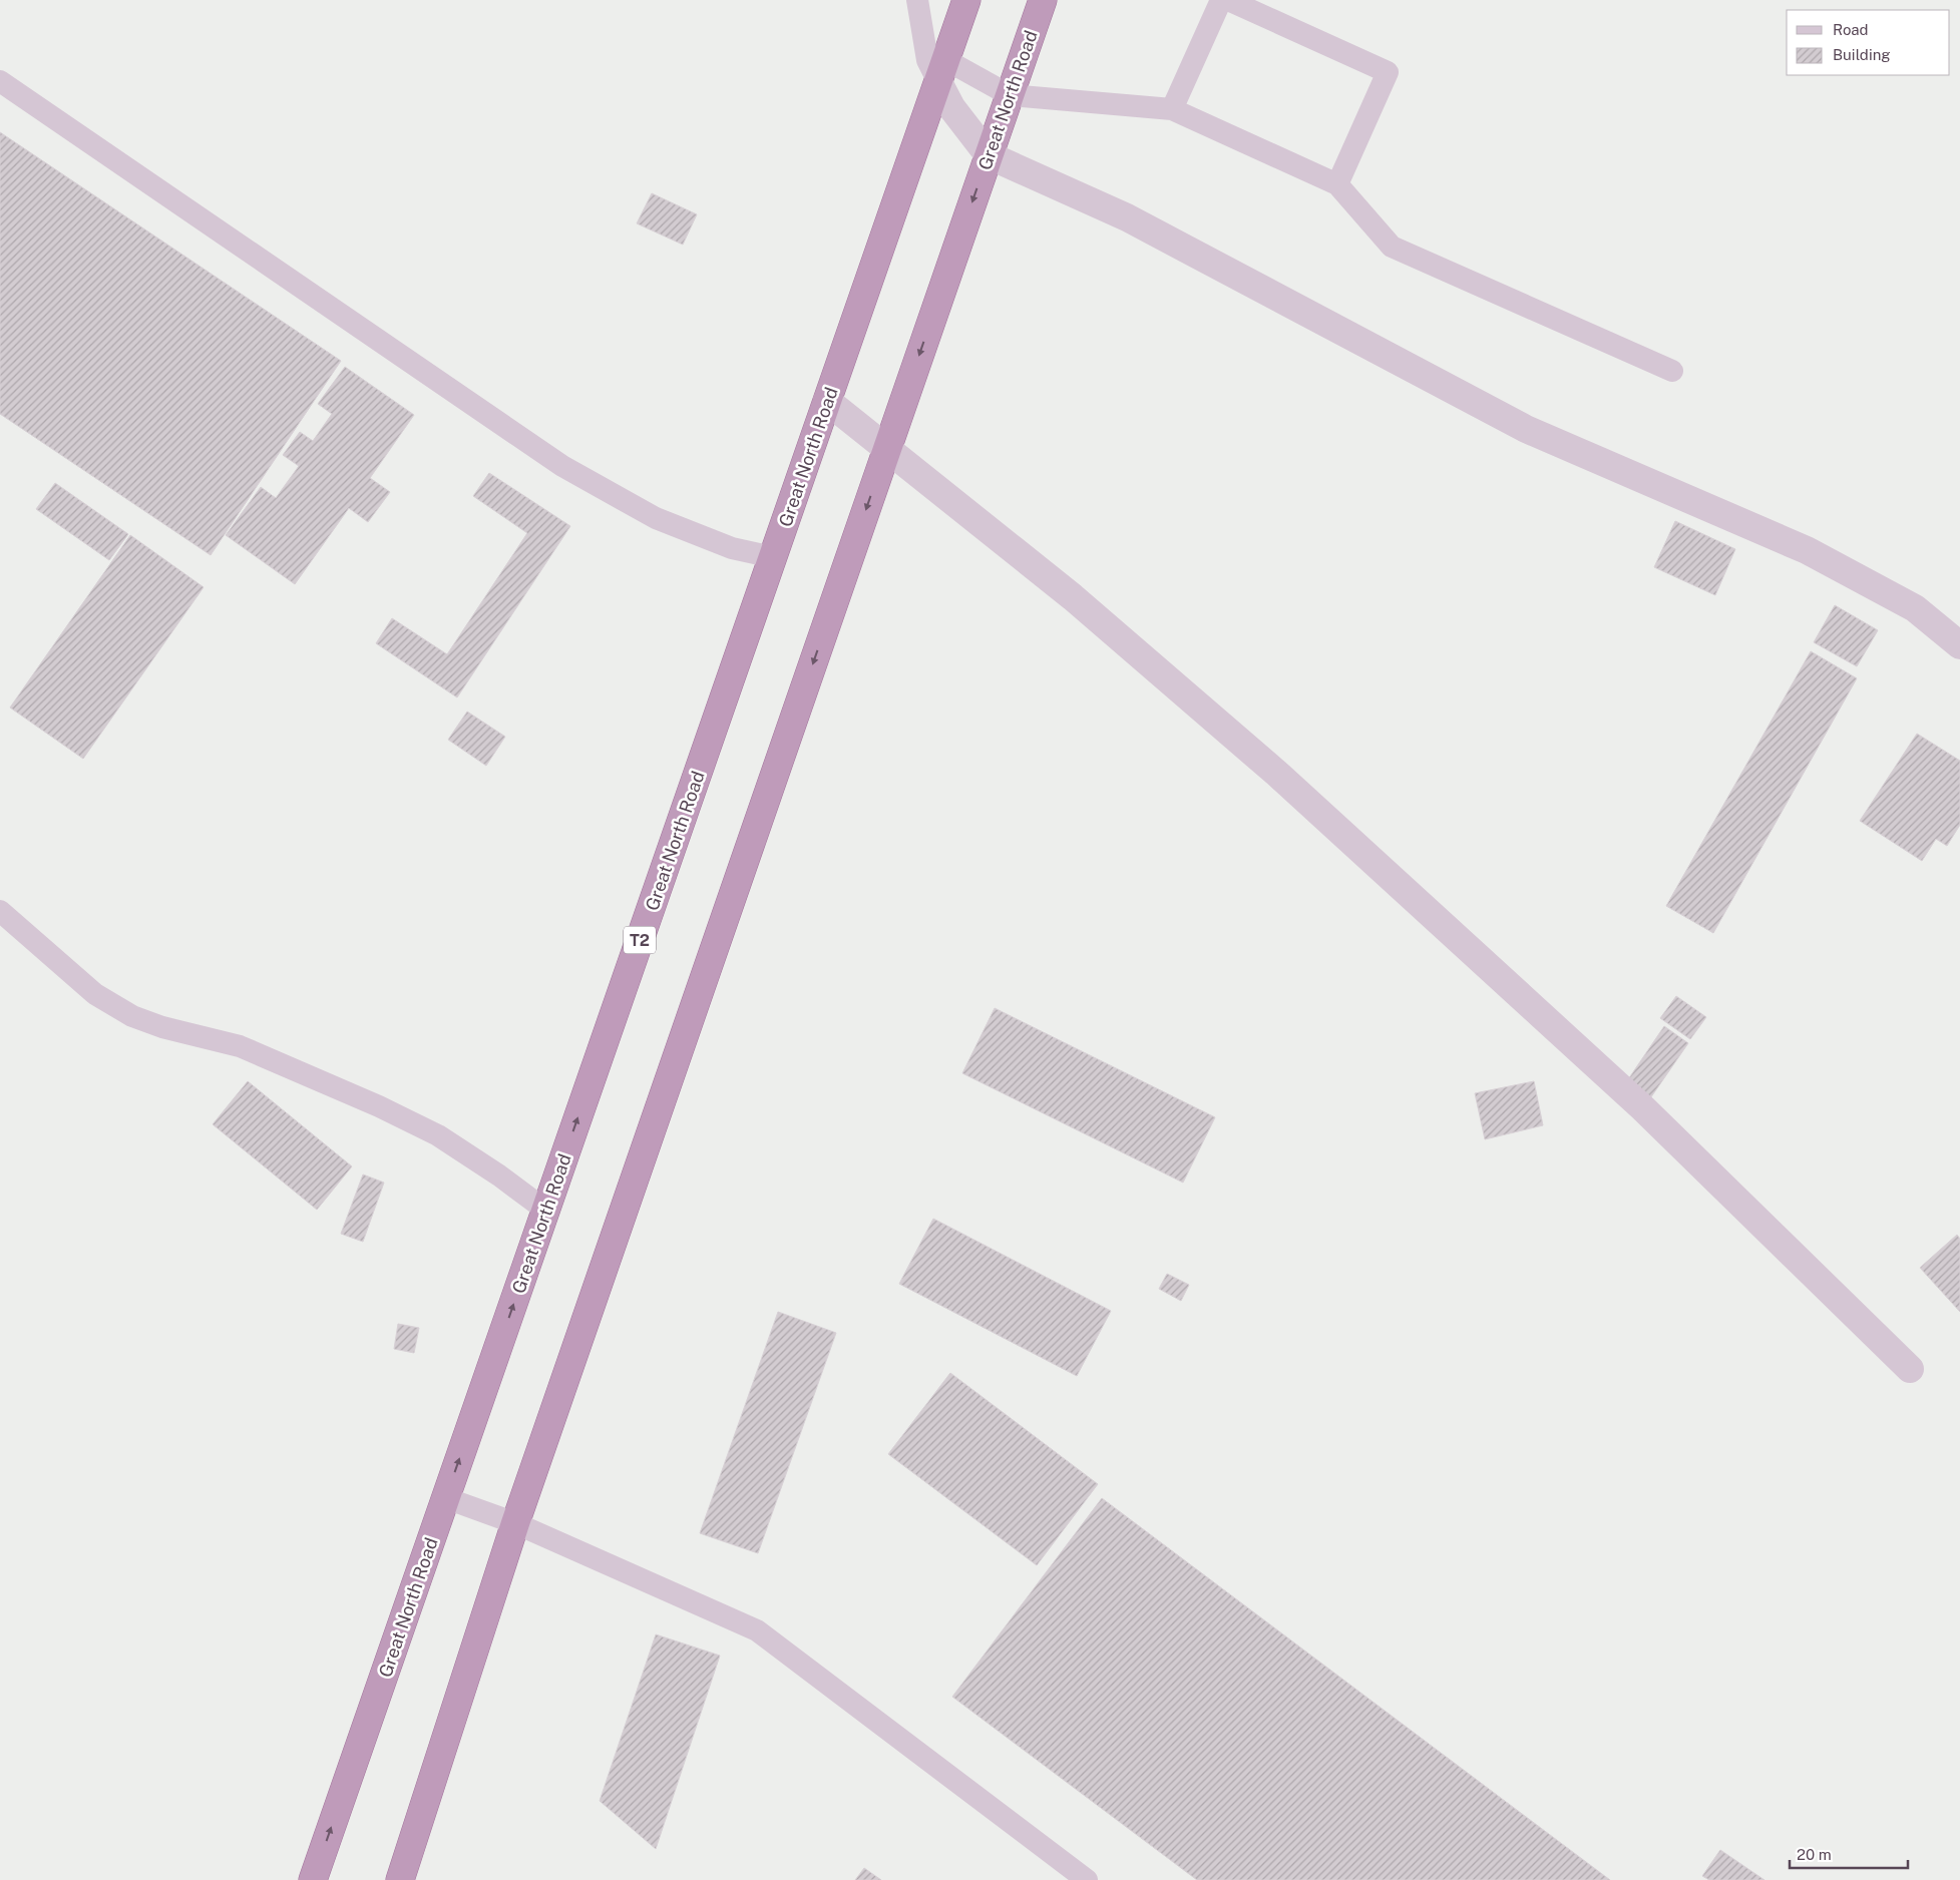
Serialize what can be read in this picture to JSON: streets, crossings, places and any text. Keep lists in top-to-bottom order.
{
  "streets": {
    "highway": ["Great North Road", "T2"]
  },
  "legend": ["Road", "Building"],
  "scale_bar": "20 m"
}
